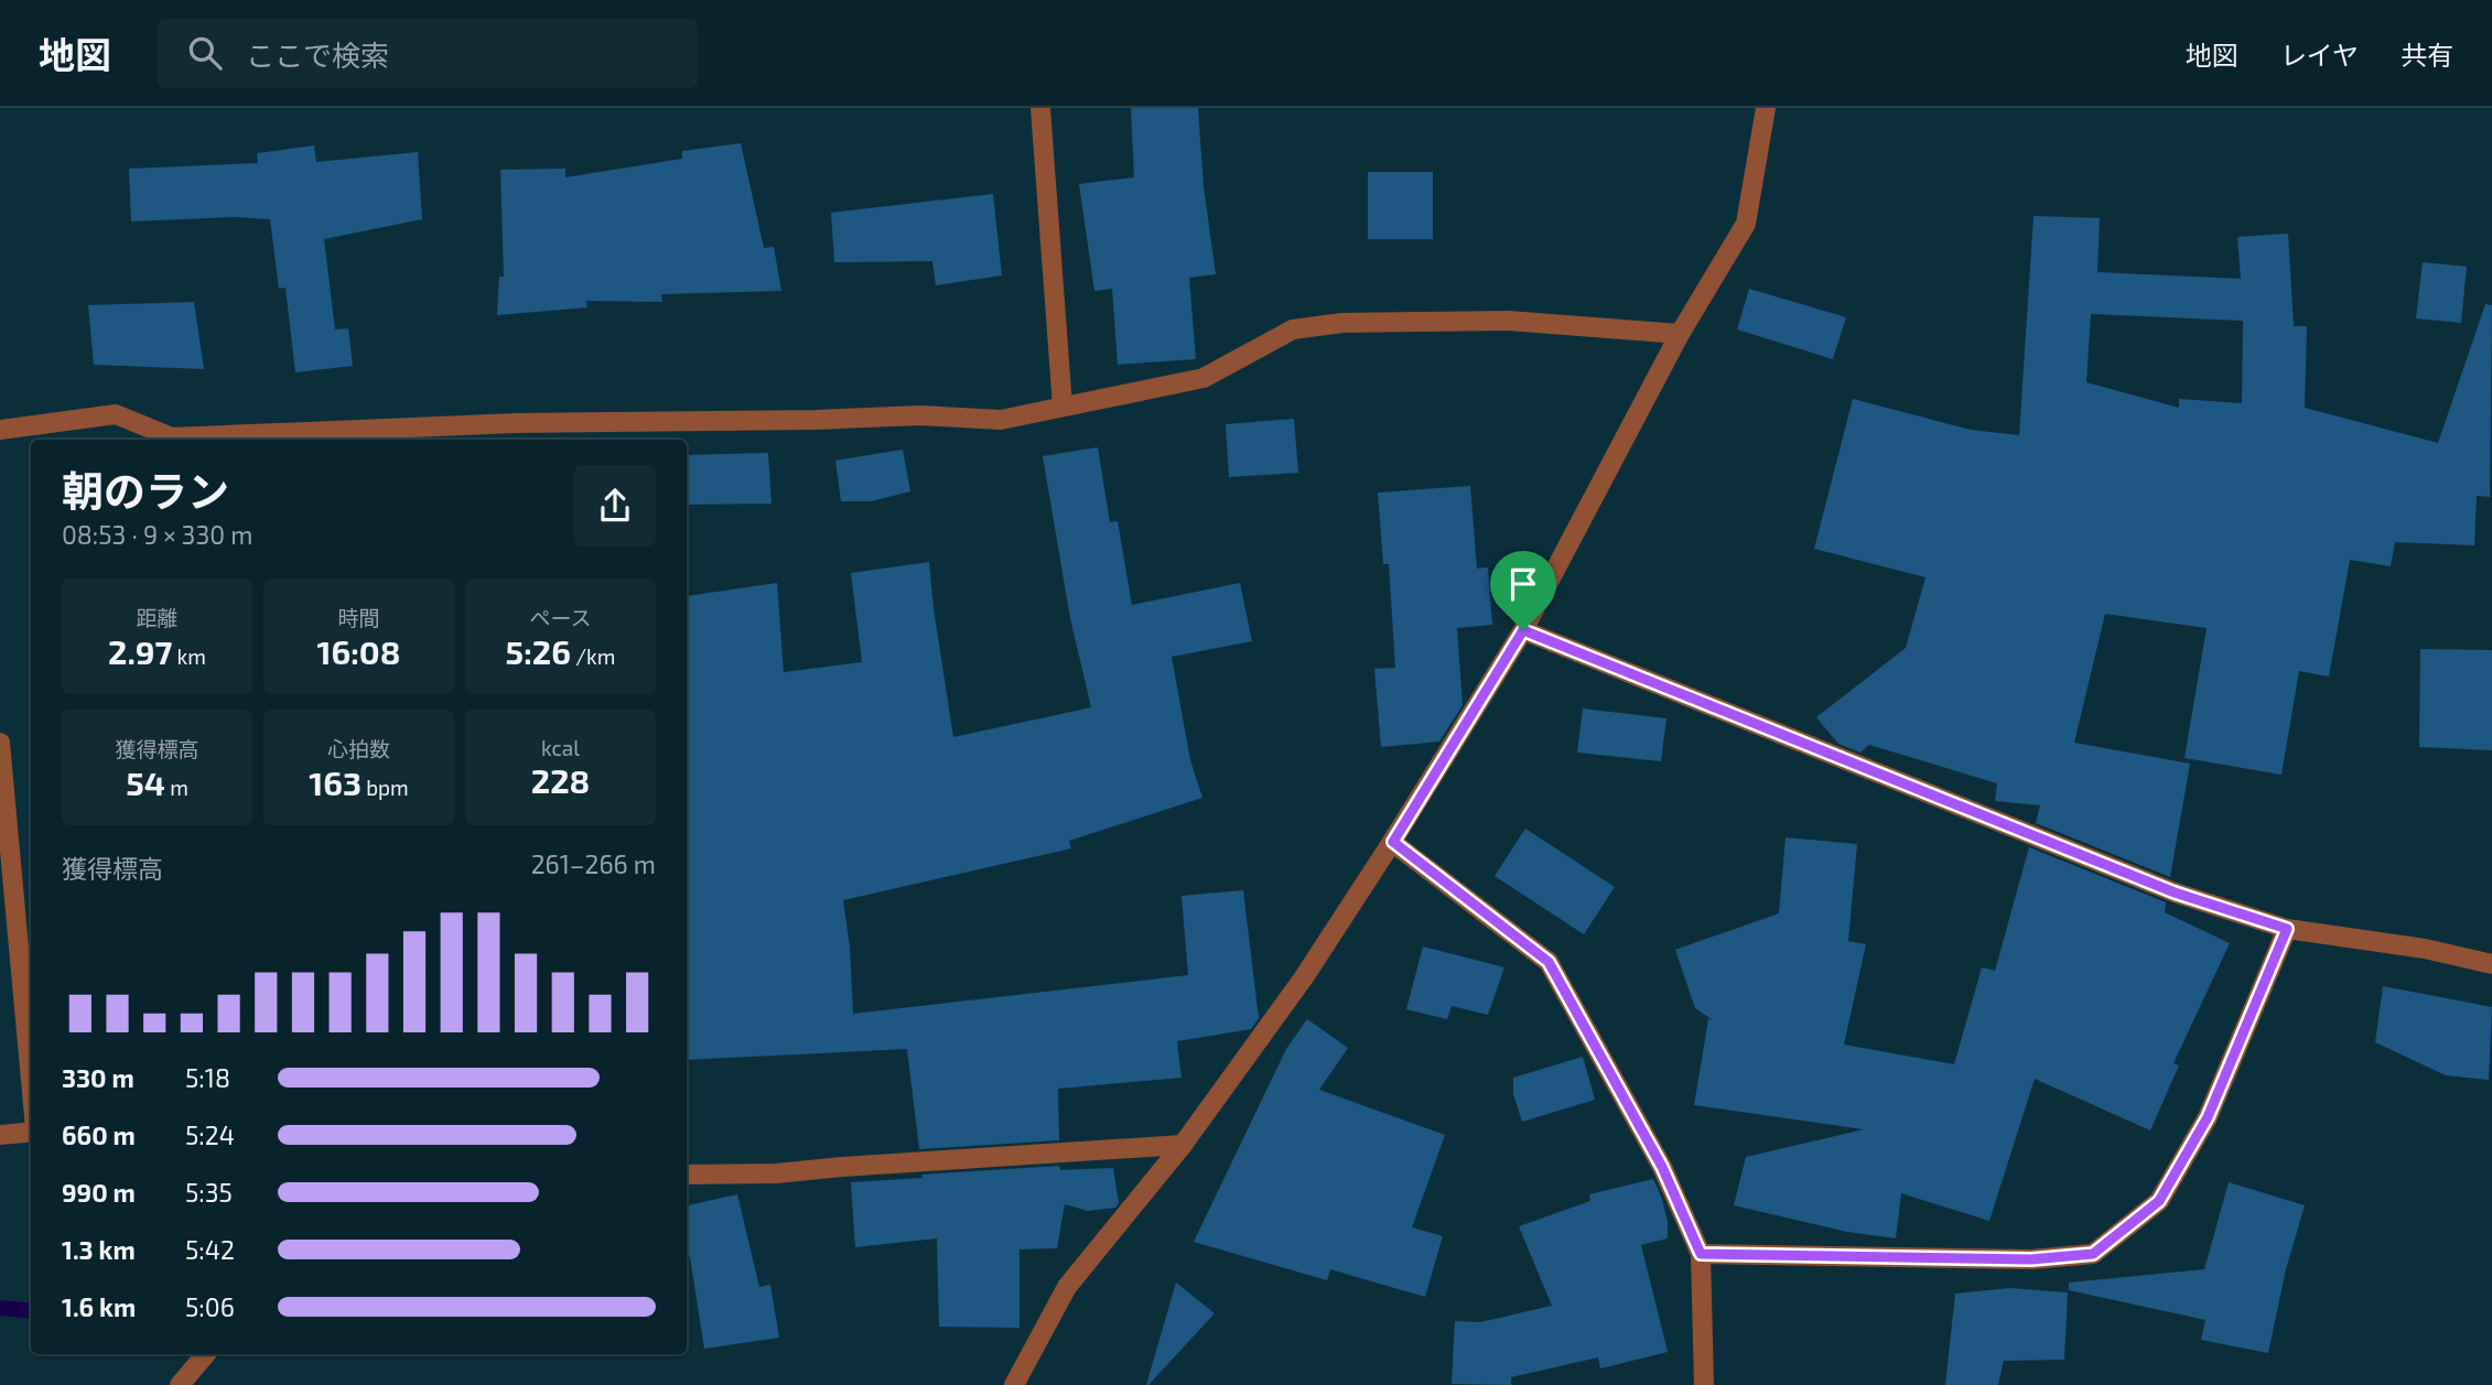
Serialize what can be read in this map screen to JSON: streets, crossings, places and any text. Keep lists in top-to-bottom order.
{
  "page": {
    "header": "地図",
    "search": "ここで検索",
    "nav": ["地図", "レイヤ", "共有"],
    "heading": ["朝のラン", "08:53 · 9 × 330 m"],
    "stats": [
      ["距離", "2.97 km"],
      ["時間", "16:08"],
      ["ペース", "5:26 /km"],
      ["獲得標高", "54 m"],
      ["心拍数", "163 bpm"],
      ["kcal", "228"]
    ],
    "chart": ["獲得標高", "261–266 m"],
    "list": [
      {
        "name": "330 m",
        "note": "5:18"
      },
      {
        "name": "660 m",
        "note": "5:24"
      },
      {
        "name": "990 m",
        "note": "5:35"
      },
      {
        "name": "1.3 km",
        "note": "5:42"
      },
      {
        "name": "1.6 km",
        "note": "5:06"
      }
    ]
  }
}
